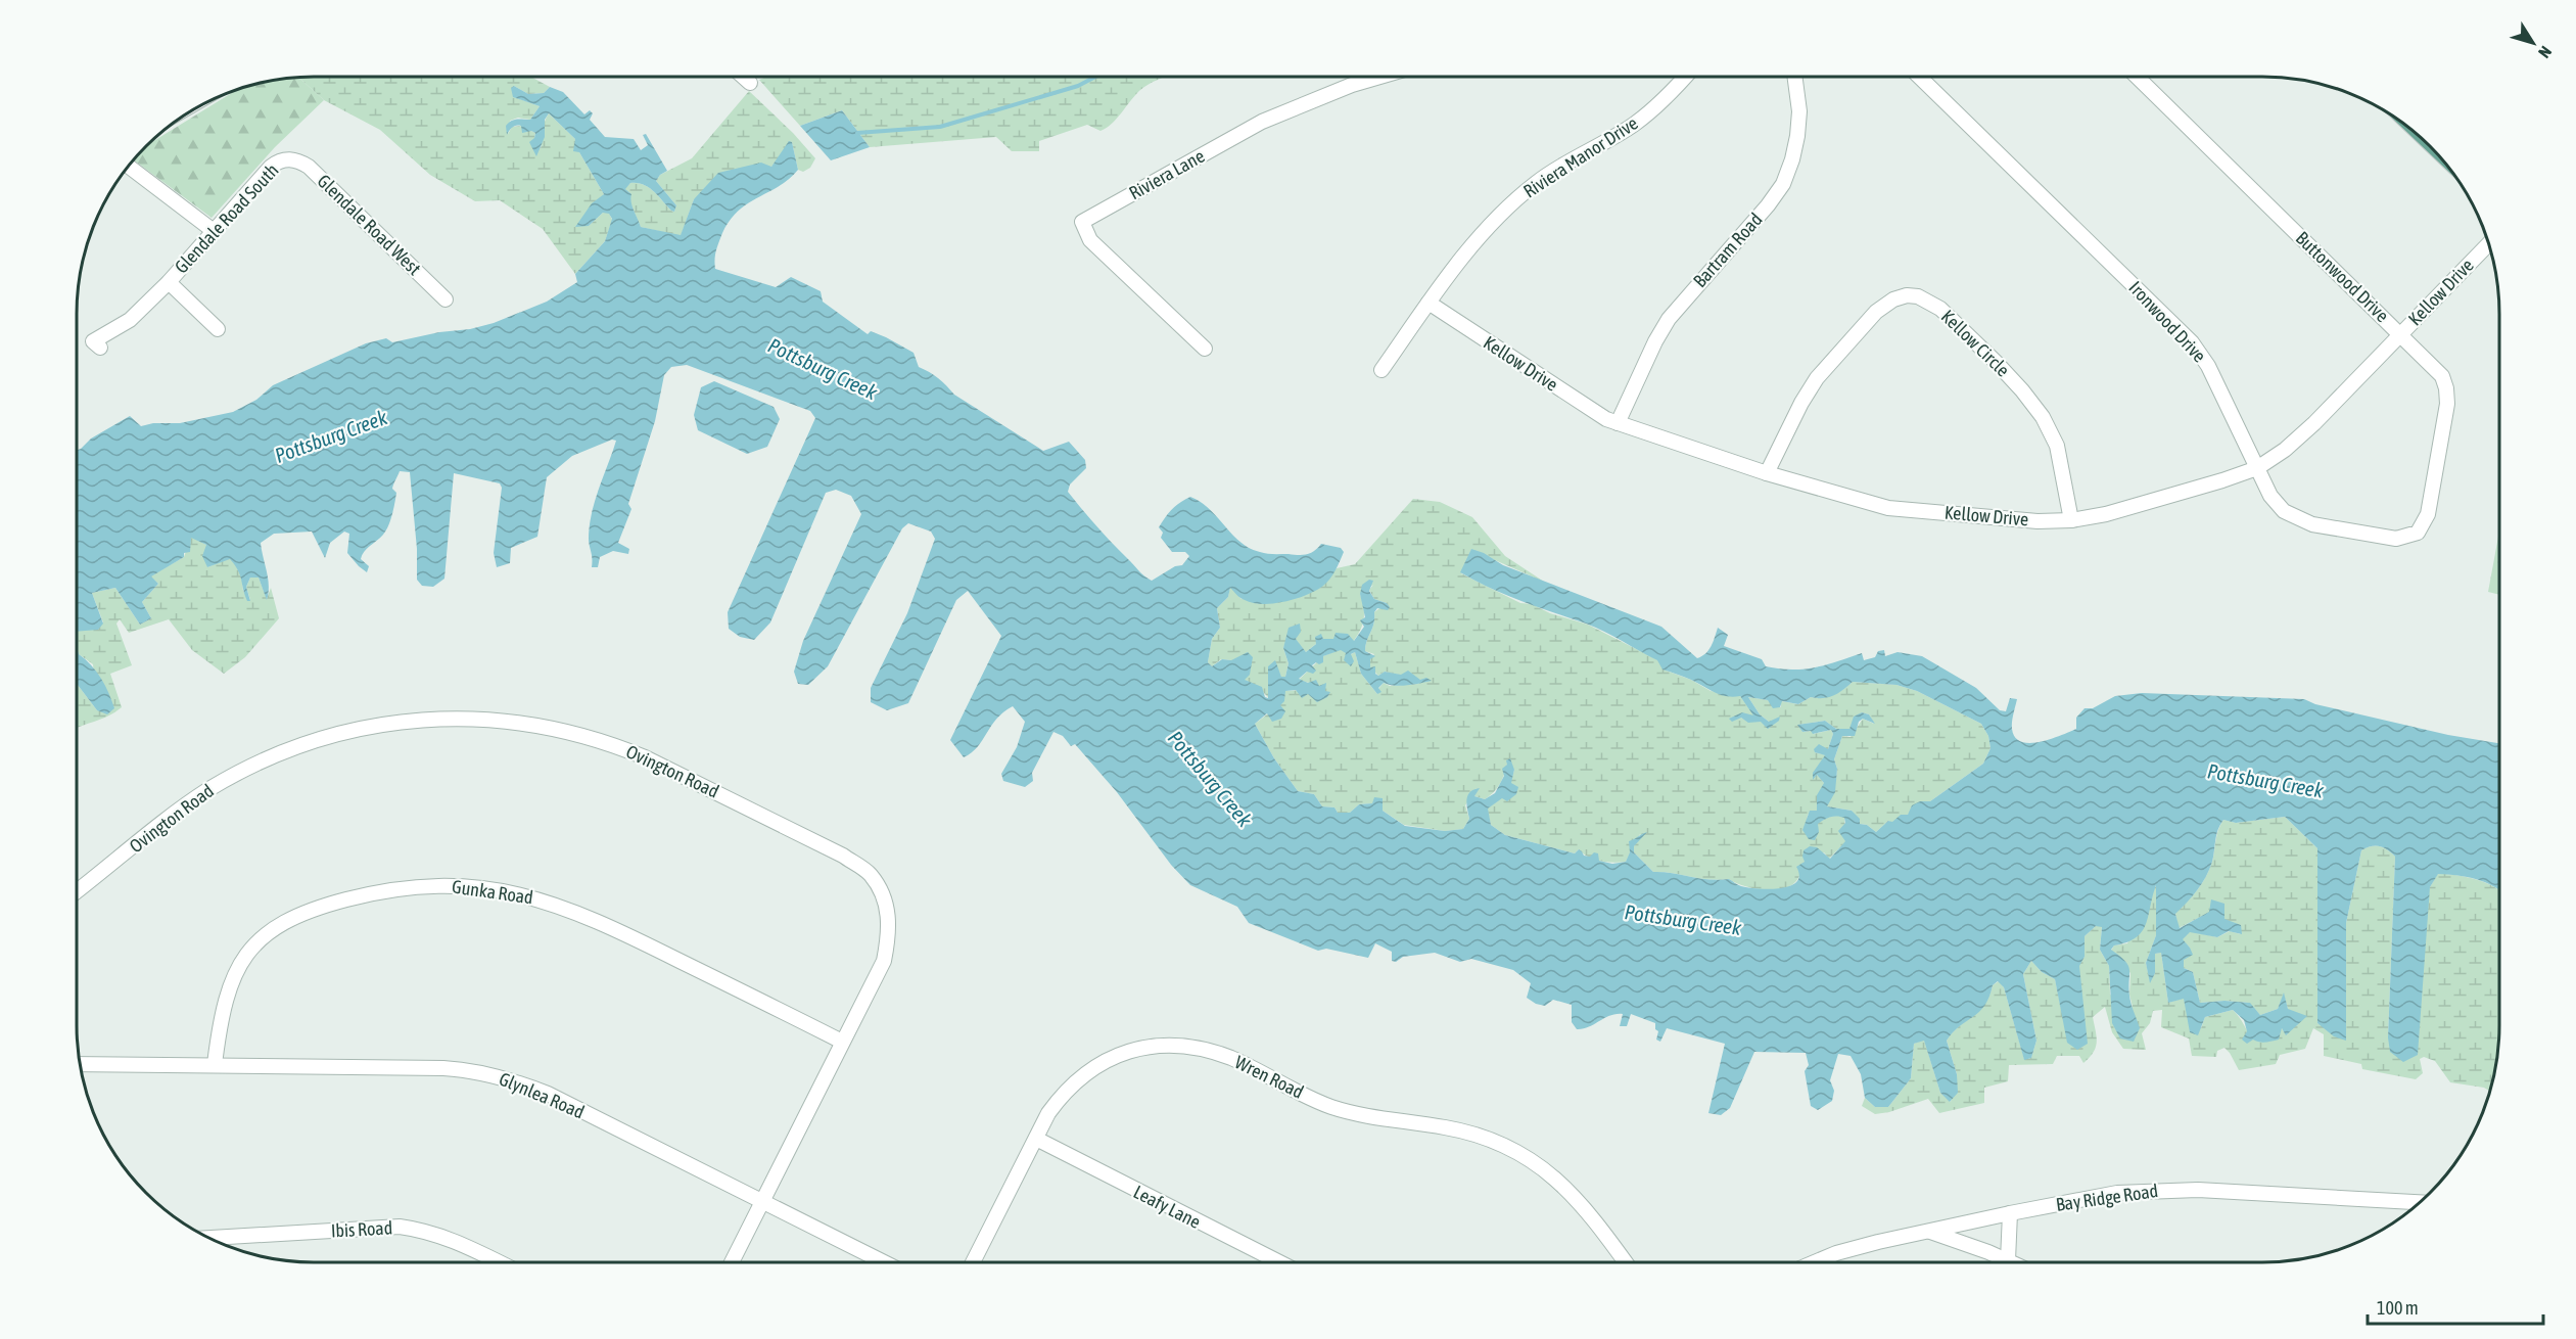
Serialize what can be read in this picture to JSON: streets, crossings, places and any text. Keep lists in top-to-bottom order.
{
  "streets": {
    "street": [
      "Riviera Manor Drive",
      "Riviera Lane",
      "Glendale Road South",
      "Glendale Road West",
      "Bartram Road",
      "Buttonwood Drive",
      "Kellow Drive",
      "Ironwood Drive",
      "Kellow Circle",
      "Ovington Road",
      "Gunka Road",
      "Wren Road",
      "Glynlea Road",
      "Bay Ridge Road",
      "Leafy Lane",
      "Ibis Road"
    ]
  },
  "crossings": [
    ["Riviera Manor Drive", "Kellow Drive"],
    ["Glendale Road South", "Glendale Road West"],
    ["Bartram Road", "Kellow Drive"],
    ["Buttonwood Drive", "Kellow Drive"],
    ["Buttonwood Drive", "Ironwood Drive"],
    ["Kellow Drive", "Ironwood Drive"],
    ["Kellow Drive", "Kellow Circle"],
    ["Ovington Road", "Gunka Road"],
    ["Ovington Road", "Glynlea Road"],
    ["Gunka Road", "Glynlea Road"],
    ["Wren Road", "Leafy Lane"]
  ],
  "water": ["Pottsburg Creek"],
  "scale_bar": "100 m",
  "north": "bottom right"
}
